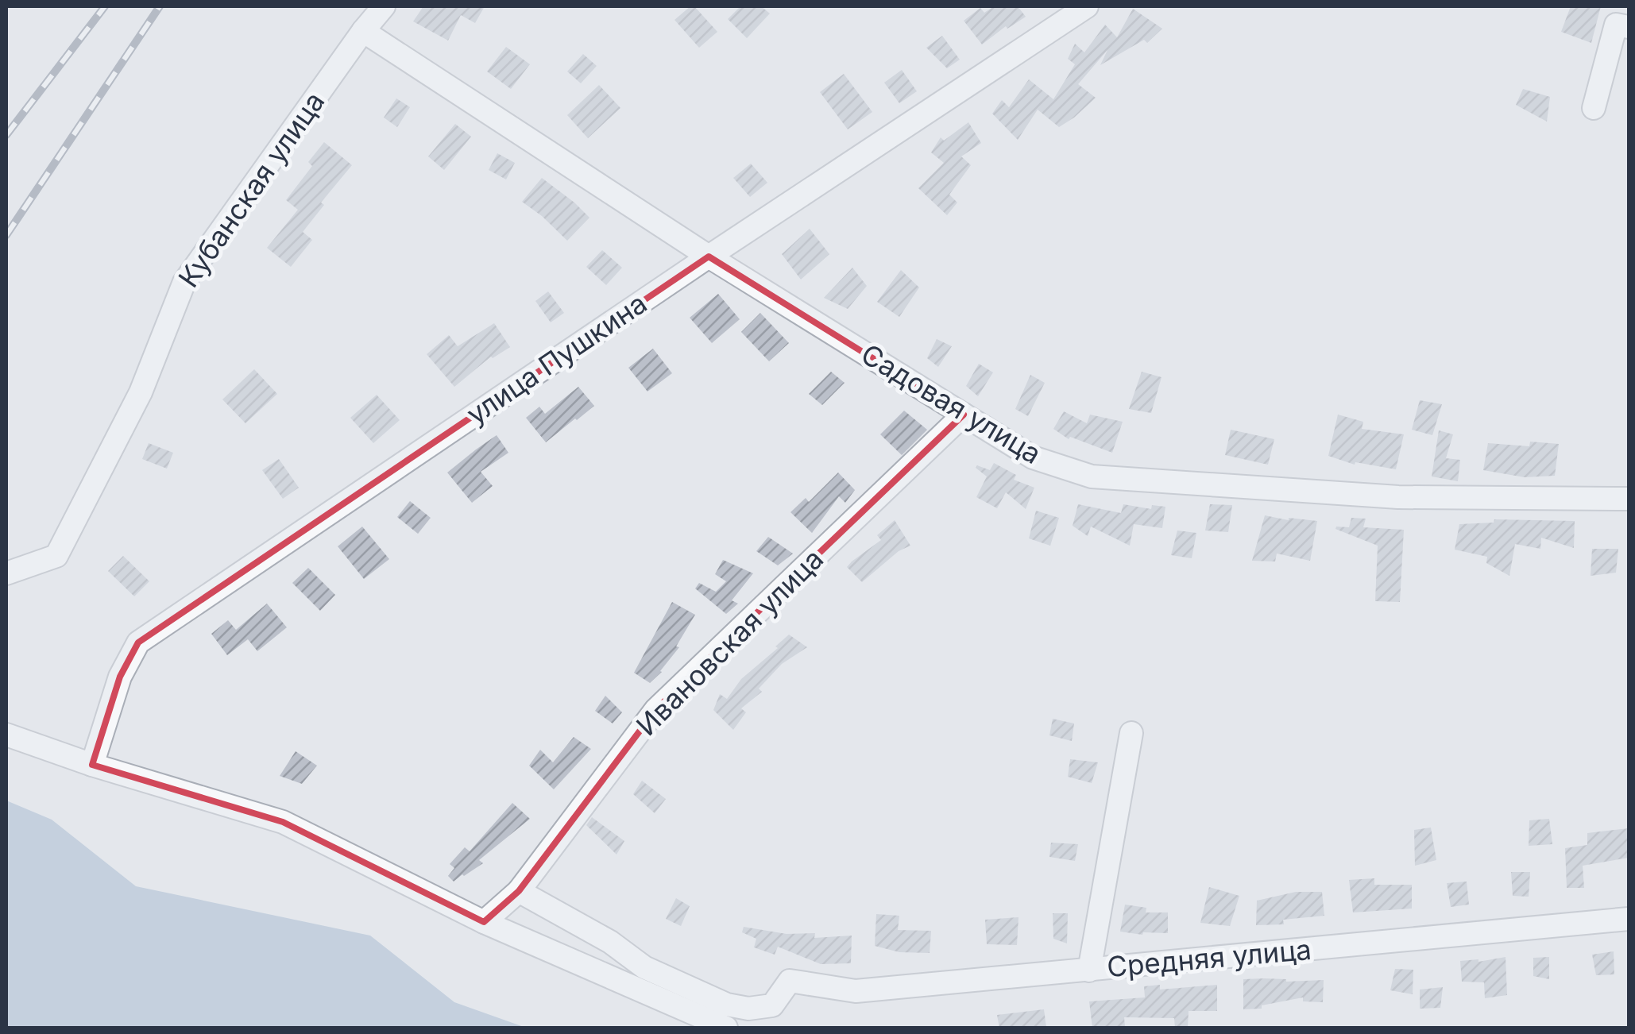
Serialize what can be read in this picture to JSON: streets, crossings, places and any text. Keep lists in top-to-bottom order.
{
  "streets": {
    "street": [
      "Кубанская улица",
      "улица Пушкина",
      "Садовая улица",
      "Ивановская улица",
      "Средняя улица"
    ]
  },
  "crossings": [
    ["Кубанская улица", "Садовая улица"],
    ["улица Пушкина", "Садовая улица"],
    ["Садовая улица", "Ивановская улица"],
    ["Ивановская улица", "Средняя улица"]
  ]
}
